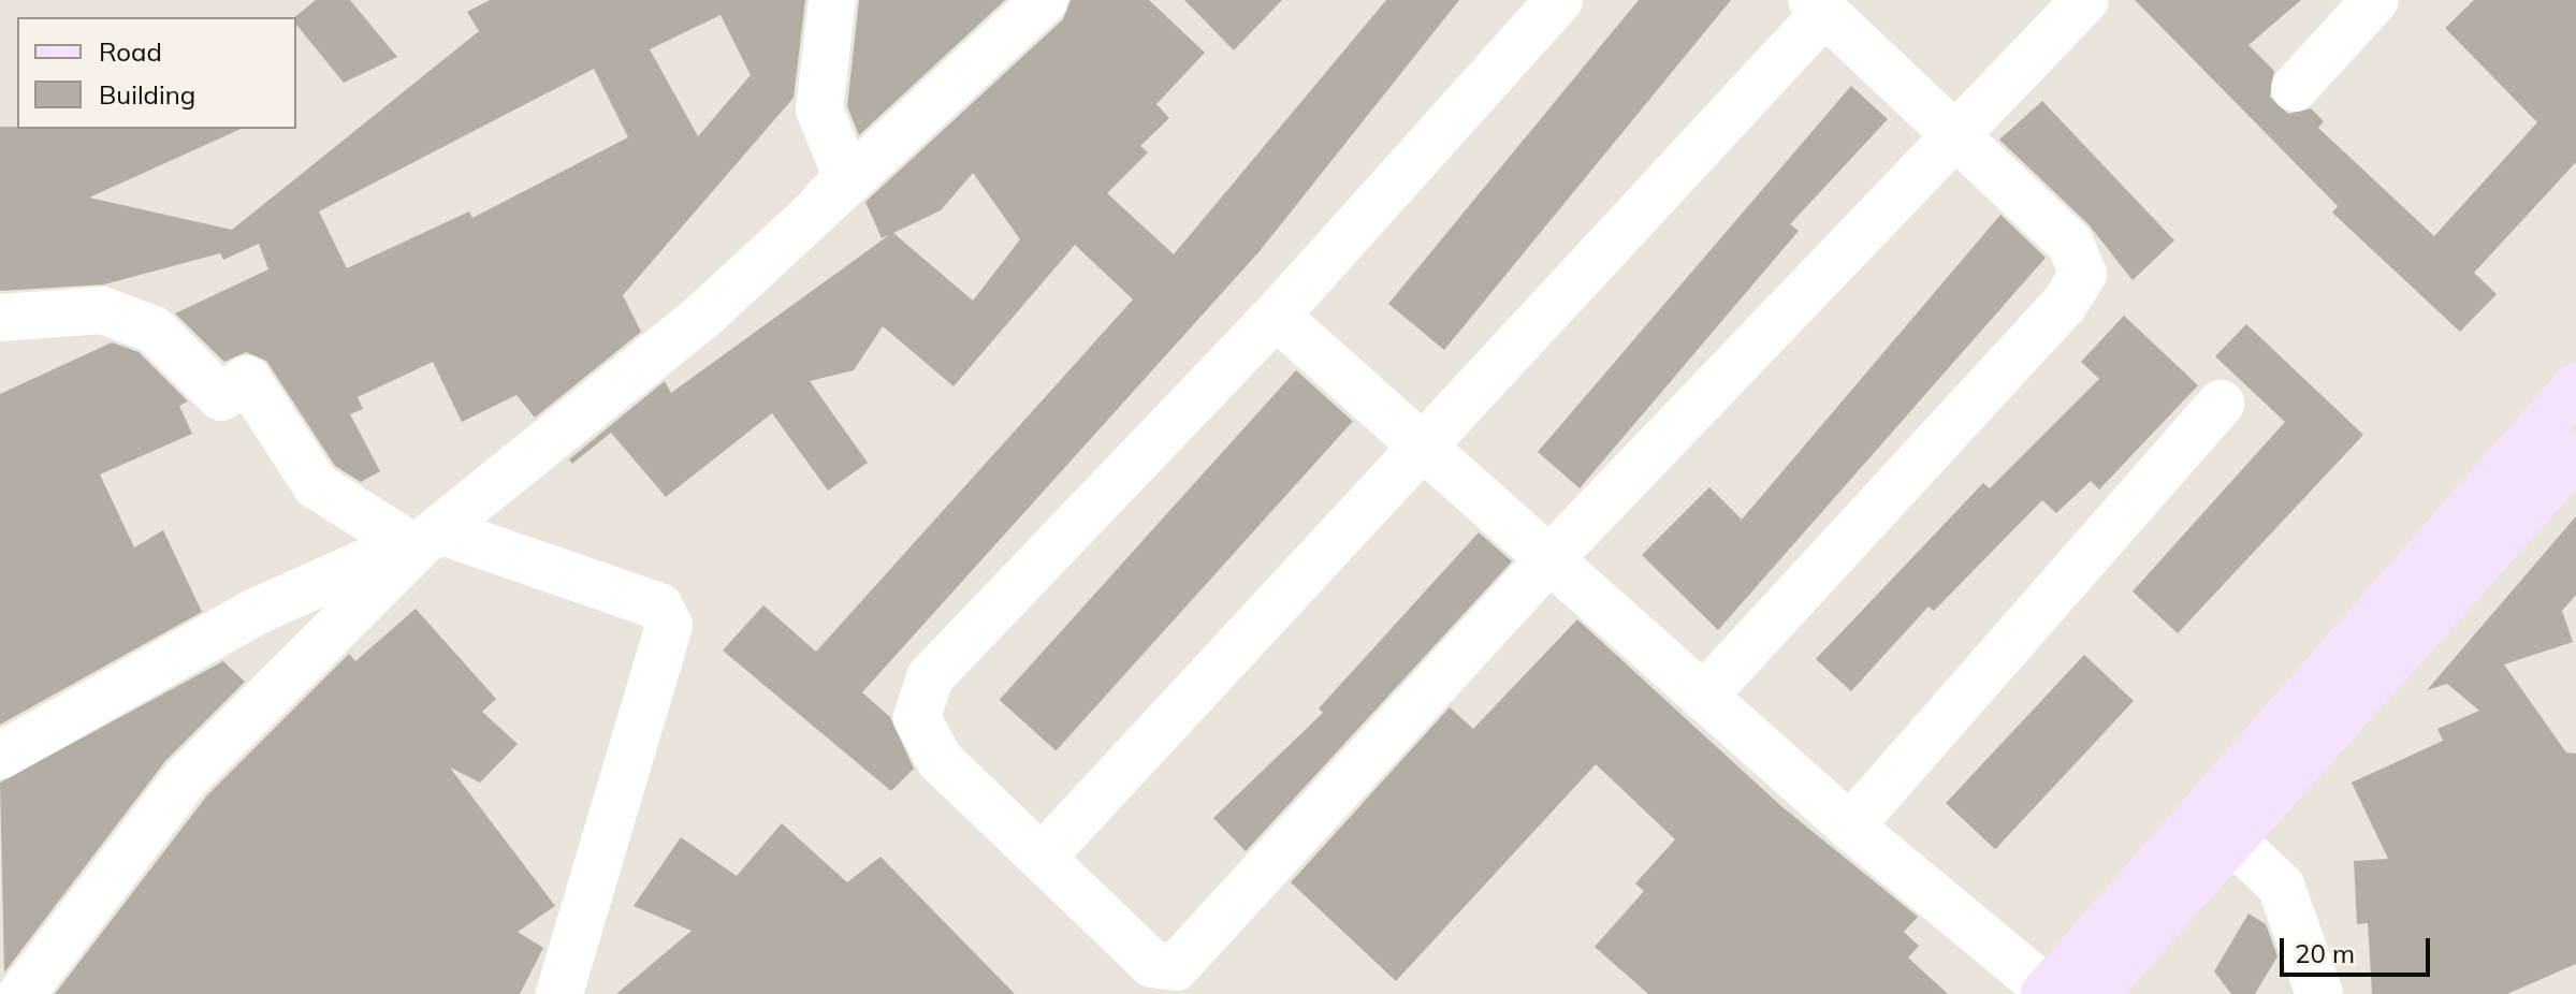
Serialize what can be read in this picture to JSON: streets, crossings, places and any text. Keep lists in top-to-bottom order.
{
  "legend": ["Road", "Building"],
  "scale_bar": "20 m"
}
